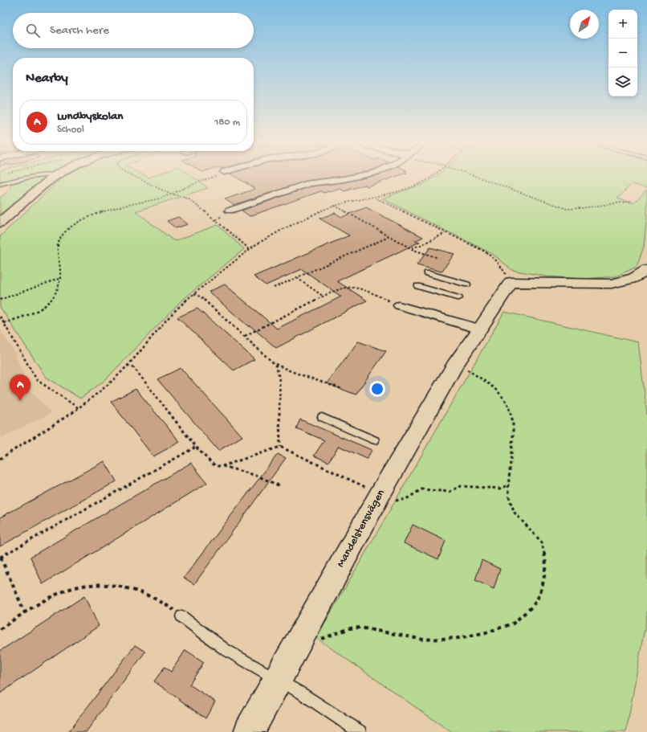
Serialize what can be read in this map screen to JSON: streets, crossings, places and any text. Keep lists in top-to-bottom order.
{
  "streets": {
    "street": ["Mandelstensvägen"]
  },
  "north": "top right",
  "page": {
    "map_buttons": ["+", "−"],
    "search": "Search here",
    "heading": "Nearby",
    "list": [
      {
        "mark": "A",
        "name": "Lundbyskolan",
        "note": "School",
        "value": "180 m"
      }
    ],
    "pins": "A"
  }
}
